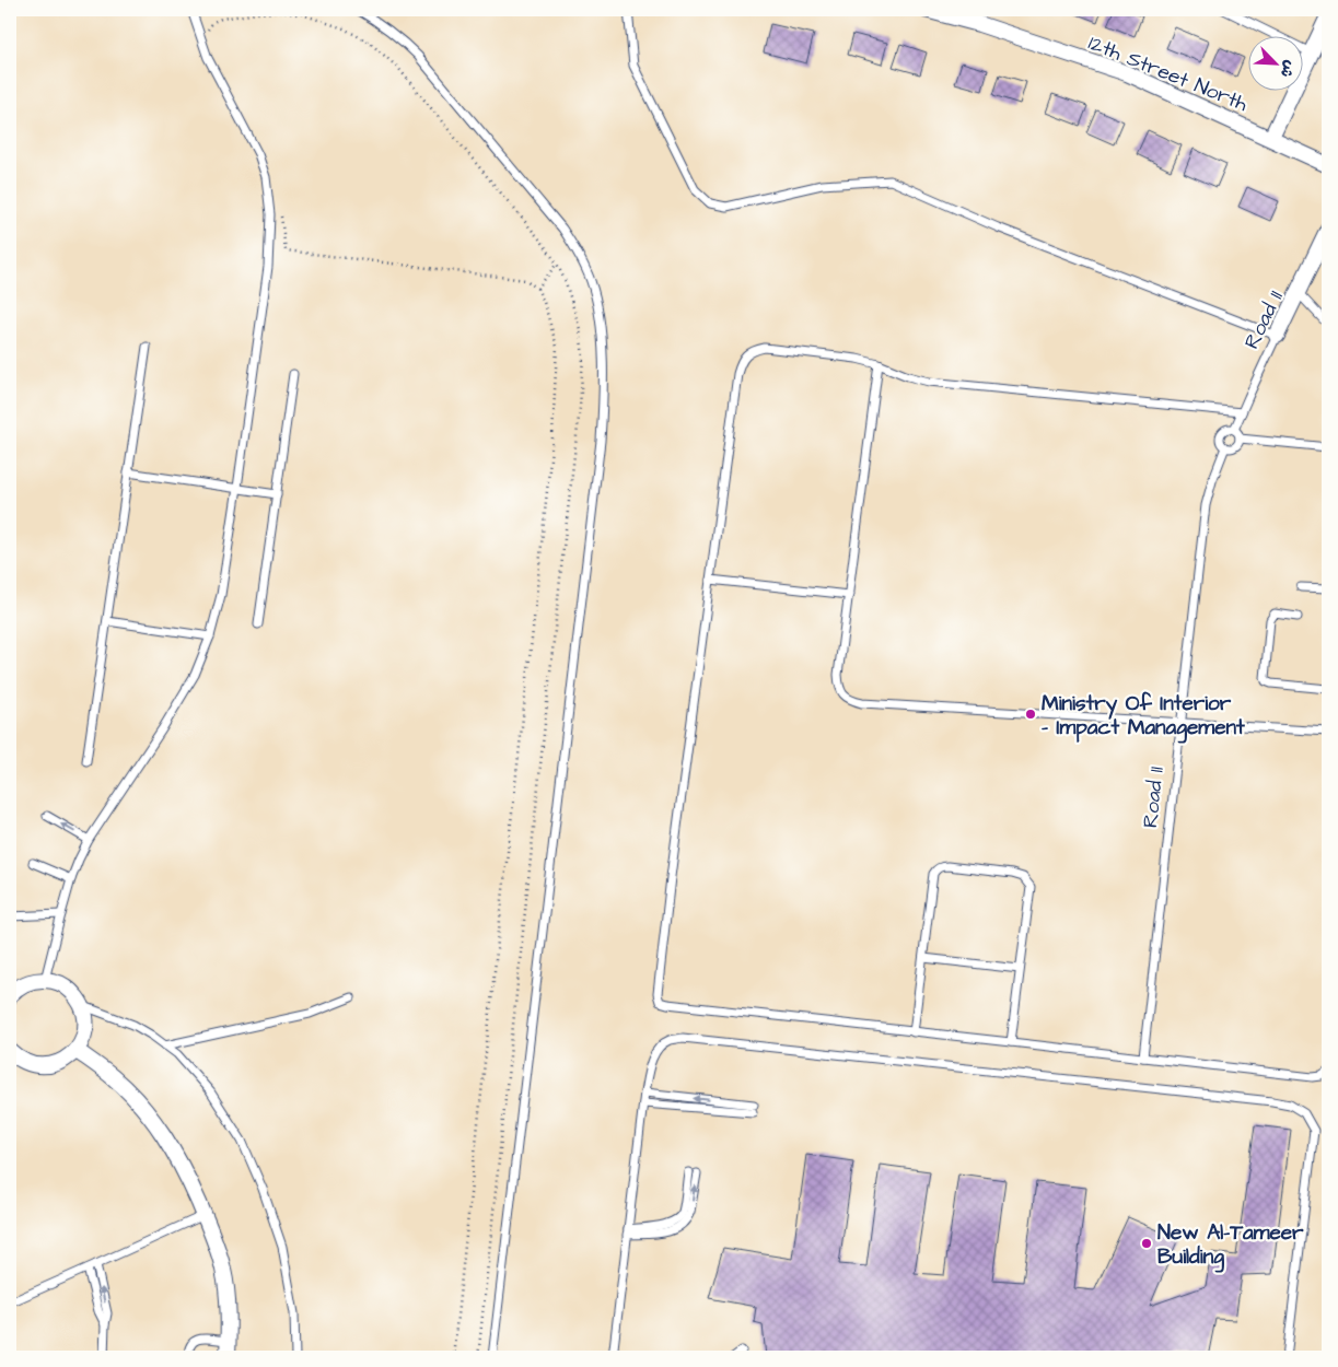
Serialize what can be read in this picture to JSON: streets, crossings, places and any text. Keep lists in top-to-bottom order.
{
  "streets": {
    "street": ["12th Street North", "Road 11"]
  },
  "places": ["Ministry Of Interior - Impact Management", "New Al-Tameer Building"],
  "north": "bottom right"
}
